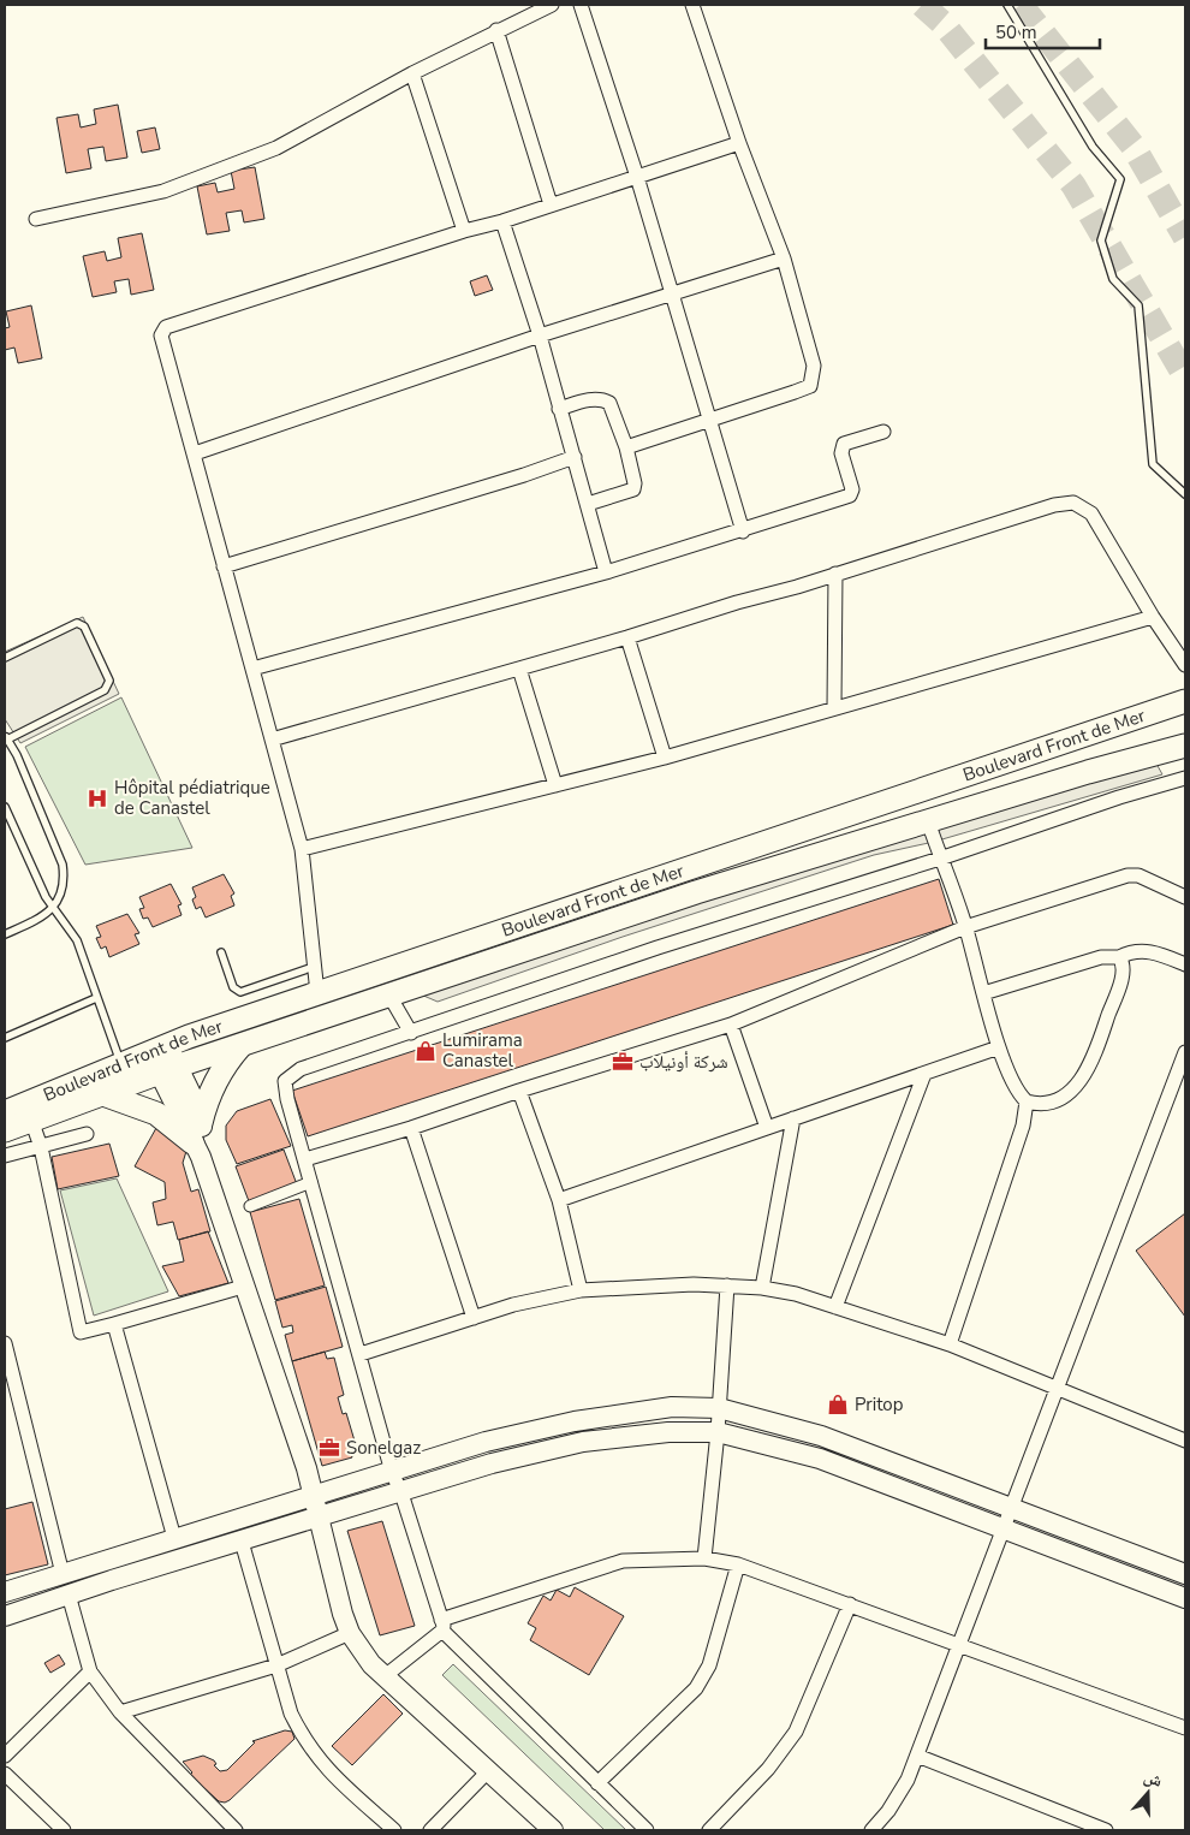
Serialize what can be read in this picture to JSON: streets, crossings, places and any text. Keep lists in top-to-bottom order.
{
  "streets": {
    "main road": ["Boulevard Front de Mer"]
  },
  "places": {
    "hospital": ["Hôpital pédiatrique de Canastel"],
    "shop": ["Lumirama Canastel", "Pritop"],
    "office": ["شركة أونيلاب", "Sonelgaz"]
  },
  "scale_bar": "50 m",
  "north": "top"
}
